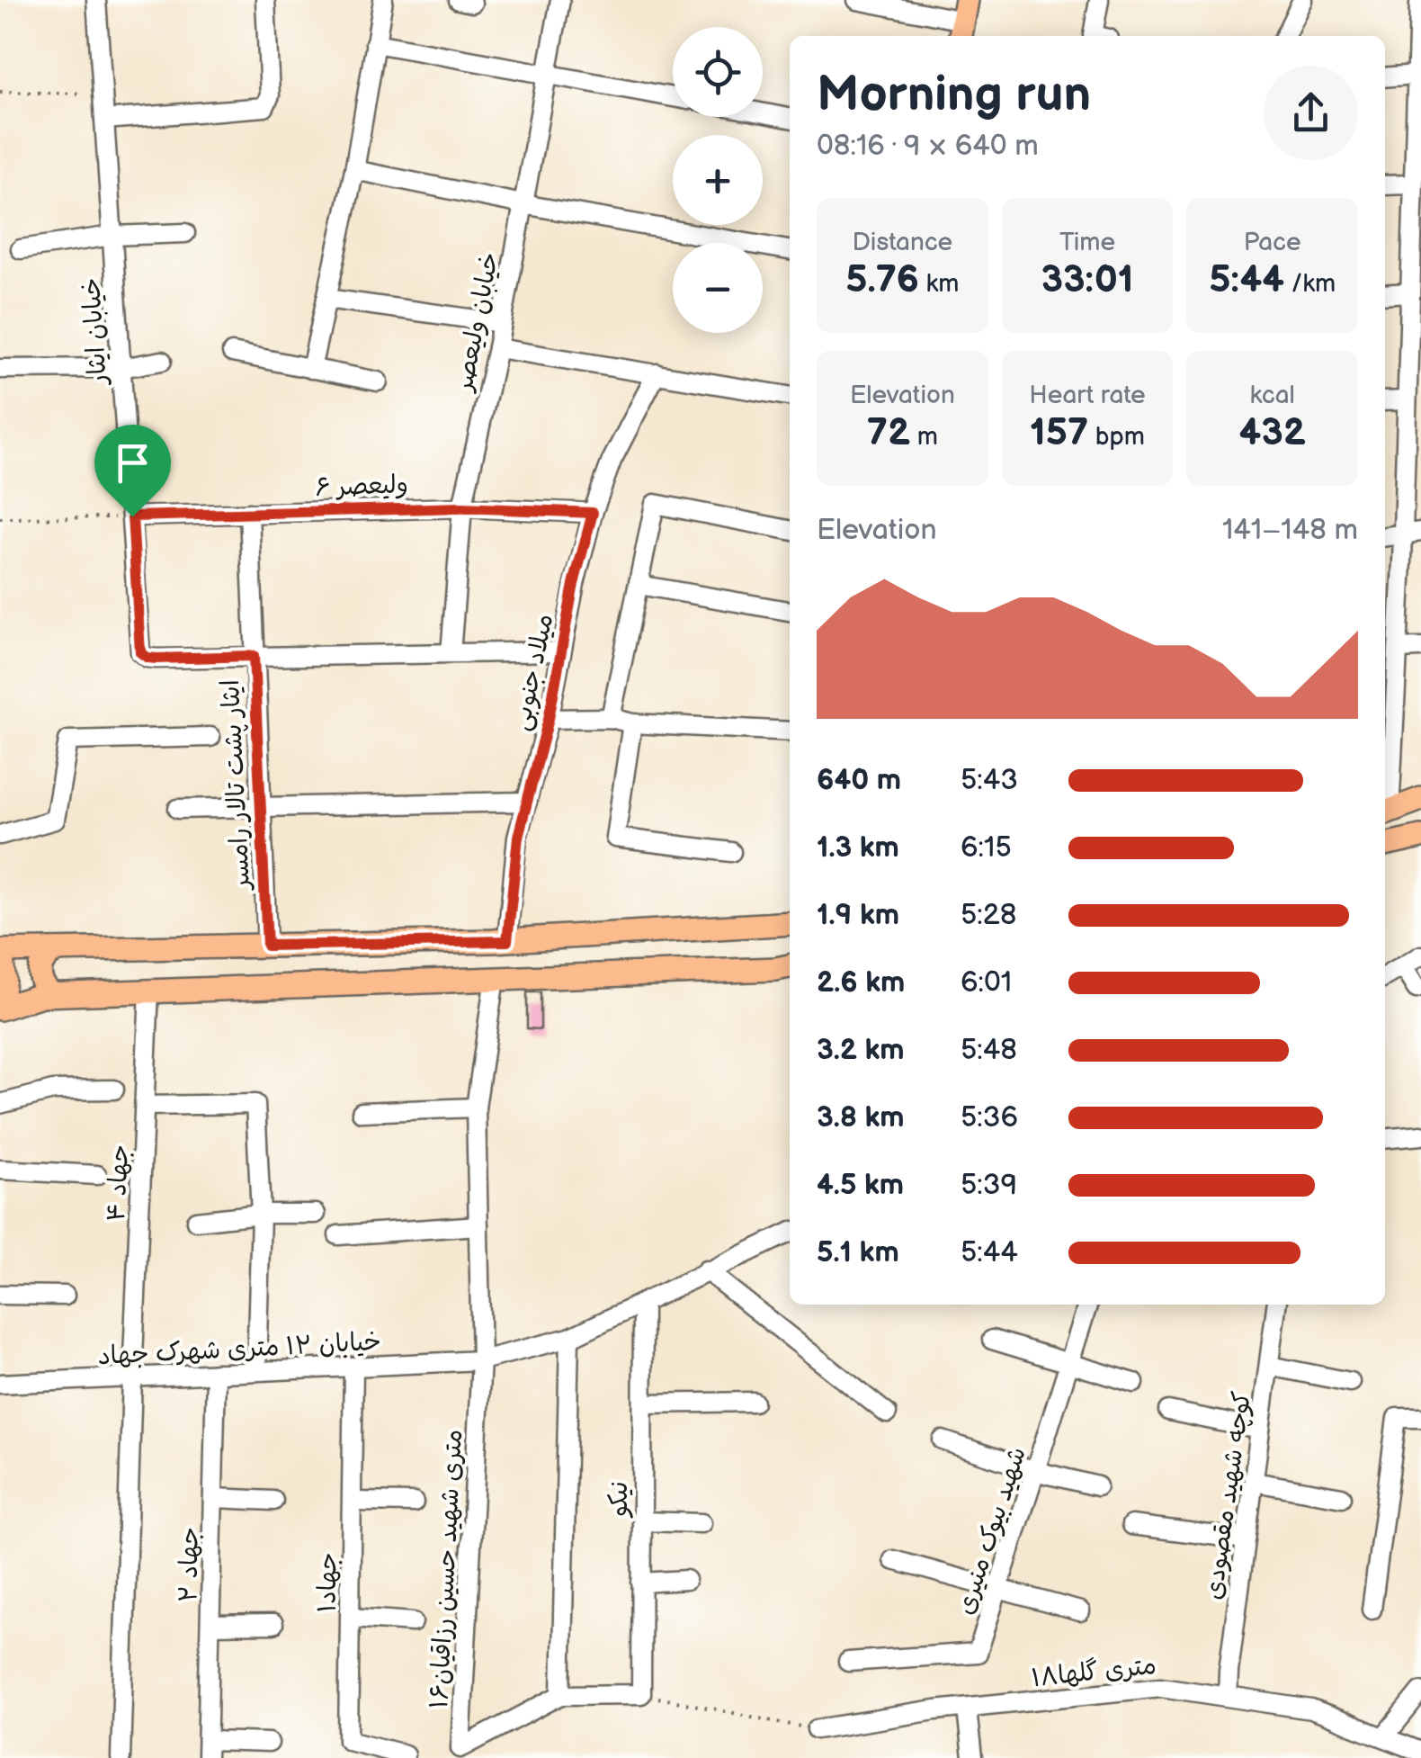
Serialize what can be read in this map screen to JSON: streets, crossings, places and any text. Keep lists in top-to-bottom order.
{
  "streets": {
    "street": [
      "خیابان ولیعصر",
      "خیابان ایثار",
      "ولیعصر ۶",
      "میلاد جنوبی",
      "ایثار پشت تالار رامسر",
      "جهاد ۴",
      "خیابان ۱۲ متری شهرک جهاد",
      "کوچه شهید مقصودی",
      "نیکو",
      "شهید بیوک منیری",
      "جهاد ۲",
      "۱۶متری شهید حسین رزاقیان",
      "جهاد۱",
      "۱۸متری گلها"
    ]
  },
  "crossings": [
    ["خیابان ولیعصر", "ولیعصر ۶"],
    ["خیابان ایثار", "ولیعصر ۶"],
    ["خیابان ایثار", "ایثار پشت تالار رامسر"],
    ["ولیعصر ۶", "میلاد جنوبی"],
    ["ولیعصر ۶", "ایثار پشت تالار رامسر"],
    ["جهاد ۴", "خیابان ۱۲ متری شهرک جهاد"],
    ["خیابان ۱۲ متری شهرک جهاد", "نیکو"],
    ["خیابان ۱۲ متری شهرک جهاد", "جهاد ۲"],
    ["خیابان ۱۲ متری شهرک جهاد", "۱۶متری شهید حسین رزاقیان"],
    ["خیابان ۱۲ متری شهرک جهاد", "جهاد۱"],
    ["کوچه شهید مقصودی", "۱۸متری گلها"],
    ["نیکو", "۱۶متری شهید حسین رزاقیان"]
  ],
  "page": {
    "map_buttons": ["+", "−"],
    "heading": ["Morning run", "08:16 · 9 × 640 m"],
    "stats": [
      ["Distance", "5.76 km"],
      ["Time", "33:01"],
      ["Pace", "5:44 /km"],
      ["Elevation", "72 m"],
      ["Heart rate", "157 bpm"],
      ["kcal", "432"]
    ],
    "chart": ["Elevation", "141–148 m"],
    "list": [
      {
        "name": "640 m",
        "note": "5:43"
      },
      {
        "name": "1.3 km",
        "note": "6:15"
      },
      {
        "name": "1.9 km",
        "note": "5:28"
      },
      {
        "name": "2.6 km",
        "note": "6:01"
      },
      {
        "name": "3.2 km",
        "note": "5:48"
      },
      {
        "name": "3.8 km",
        "note": "5:36"
      },
      {
        "name": "4.5 km",
        "note": "5:39"
      },
      {
        "name": "5.1 km",
        "note": "5:44"
      }
    ]
  }
}
